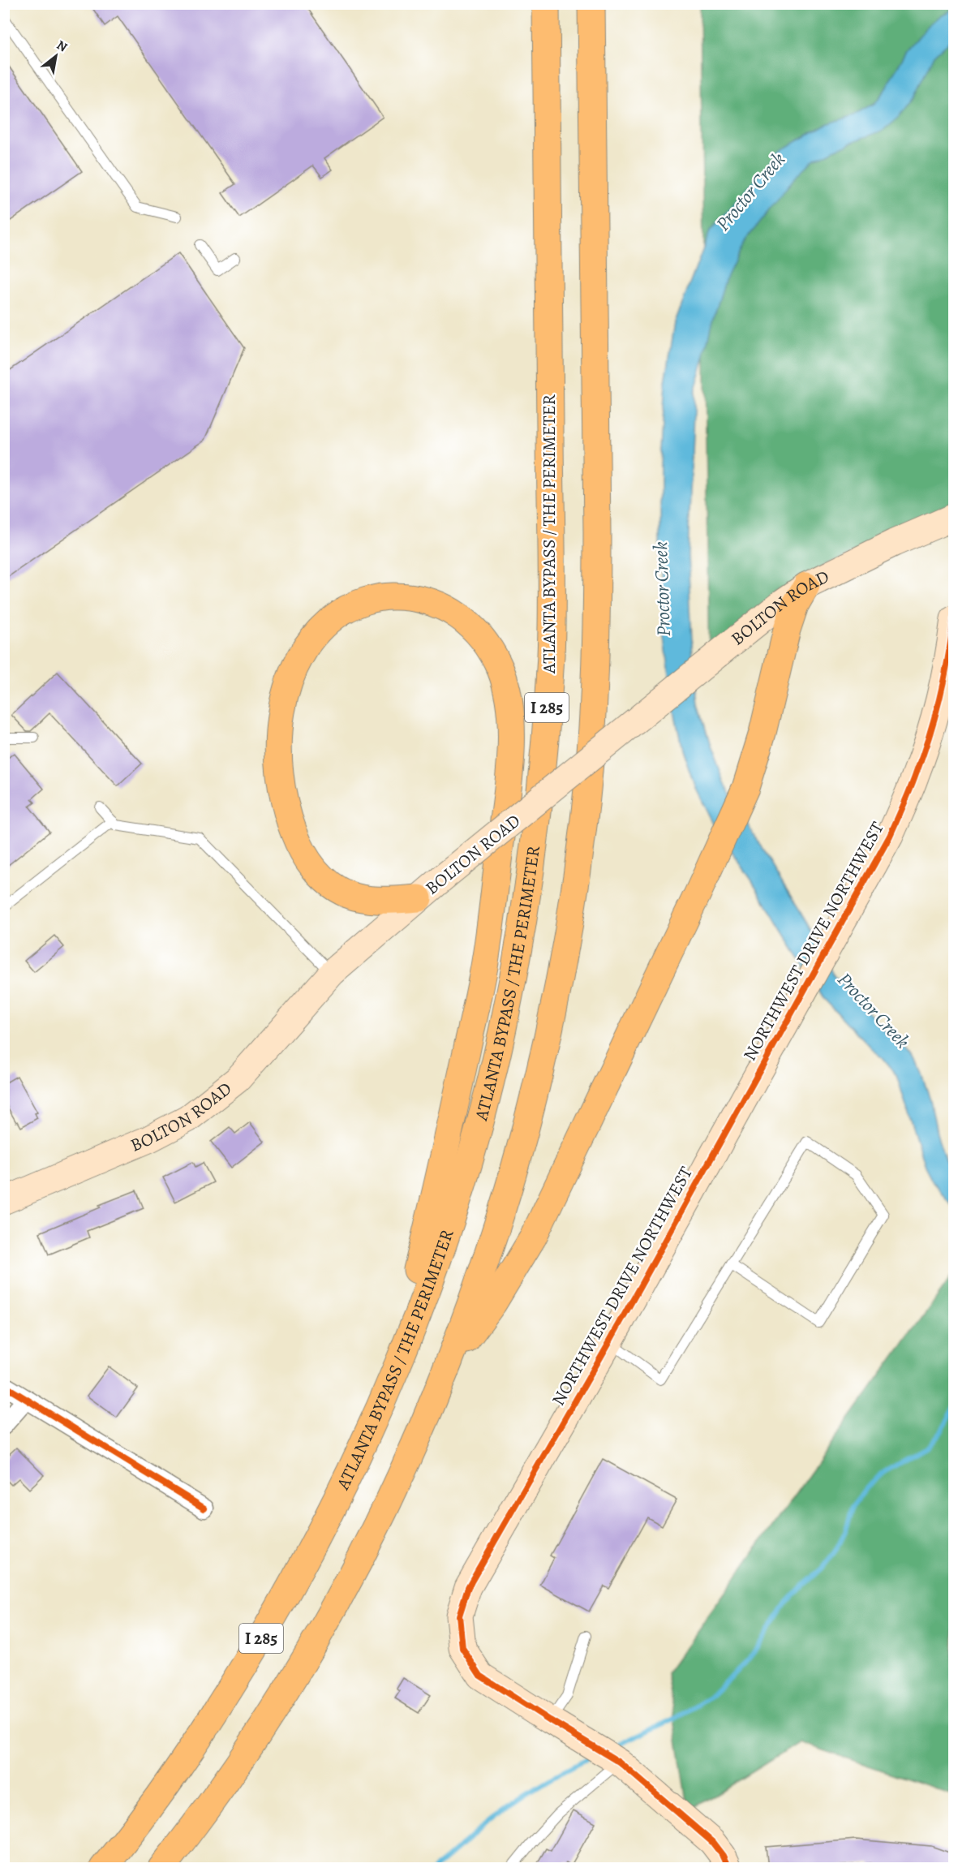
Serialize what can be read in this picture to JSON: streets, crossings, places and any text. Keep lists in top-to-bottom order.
{
  "streets": {
    "highway": ["ATLANTA BYPASS / THE PERIMETER", "I 285"],
    "street": ["BOLTON ROAD", "NORTHWEST DRIVE NORTHWEST"]
  },
  "water": ["Proctor Creek"],
  "north": "top right"
}
